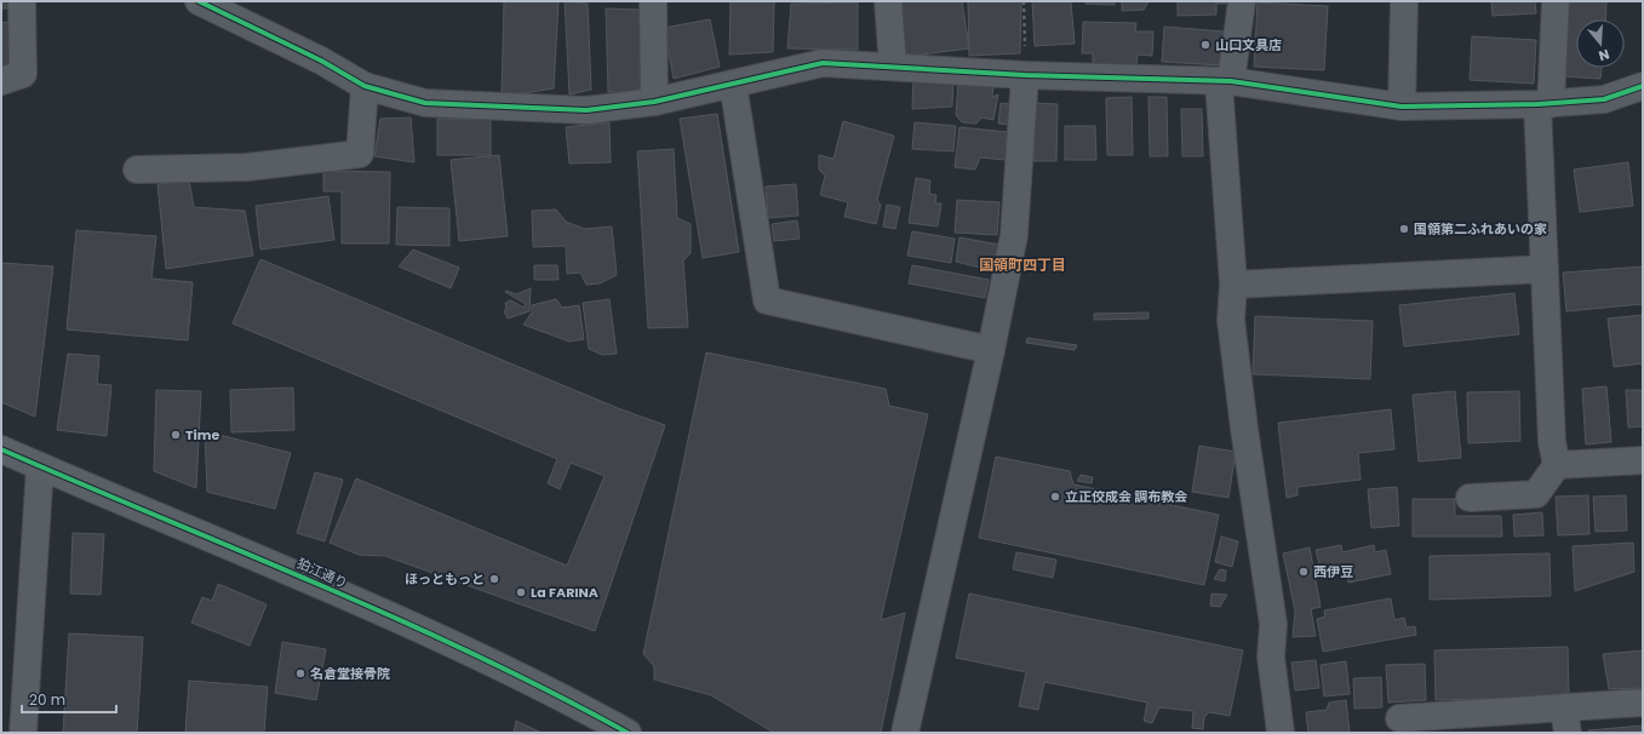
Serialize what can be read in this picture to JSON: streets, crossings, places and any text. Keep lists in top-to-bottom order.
{
  "streets": {
    "main road": ["狛江通り"]
  },
  "districts": ["国領町四丁目"],
  "places": [
    "山口文具店",
    "国領第二ふれあいの家",
    "Time",
    "立正佼成会 調布教会",
    "西伊豆",
    "ほっともっと",
    "La FARINA",
    "名倉堂接骨院"
  ],
  "scale_bar": "20 m",
  "north": "bottom"
}
